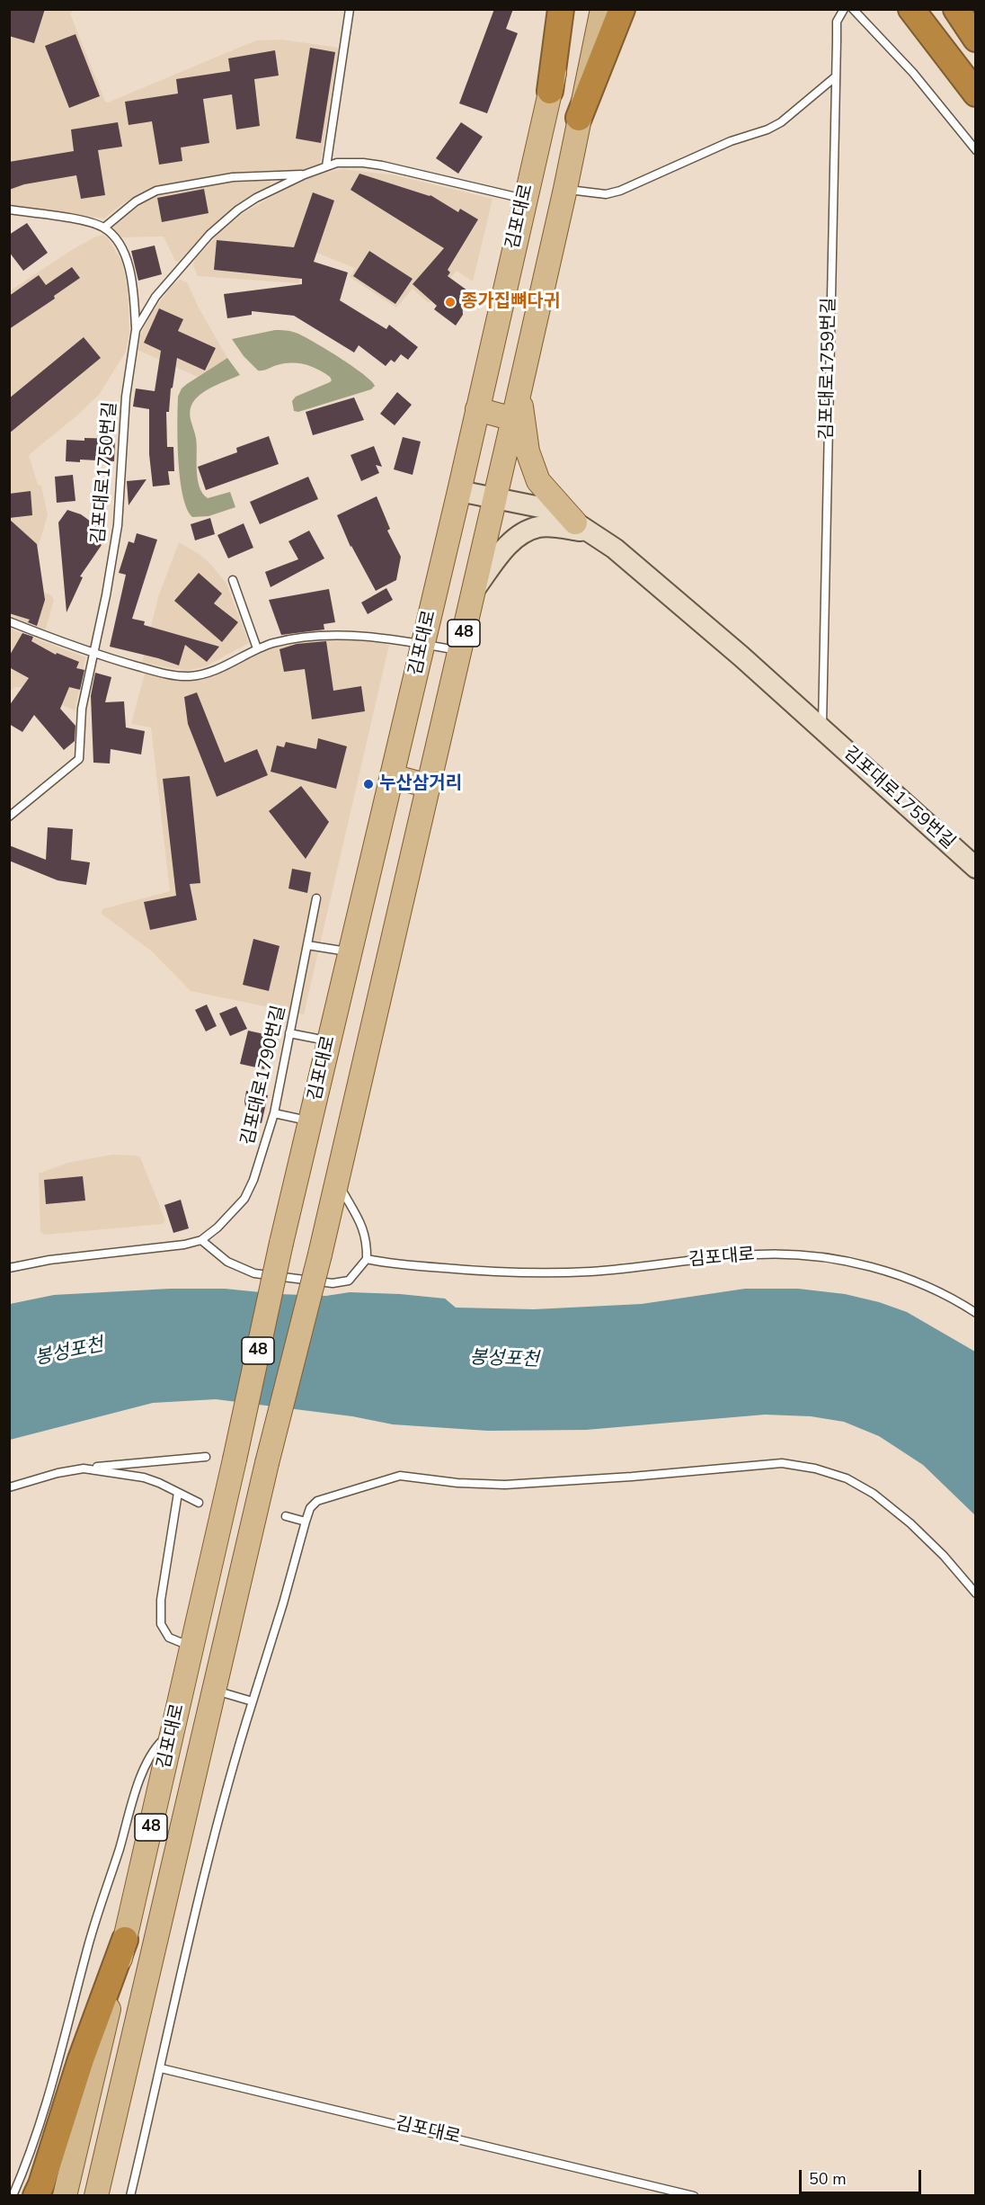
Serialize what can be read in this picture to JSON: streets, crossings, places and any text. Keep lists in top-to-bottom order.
{
  "streets": {
    "main road": ["김포대로", "48"],
    "street": ["김포대로1759번길"],
    "lane": ["김포대로1750번길", "김포대로1790번길"]
  },
  "crossings": [
    ["김포대로", "김포대로1759번길"],
    ["김포대로", "김포대로1750번길"],
    ["김포대로", "48"],
    ["김포대로1759번길", "48"]
  ],
  "water": ["봉성포천"],
  "places": ["종가집뼈다귀", "누산삼거리"],
  "scale_bar": "50 m"
}
